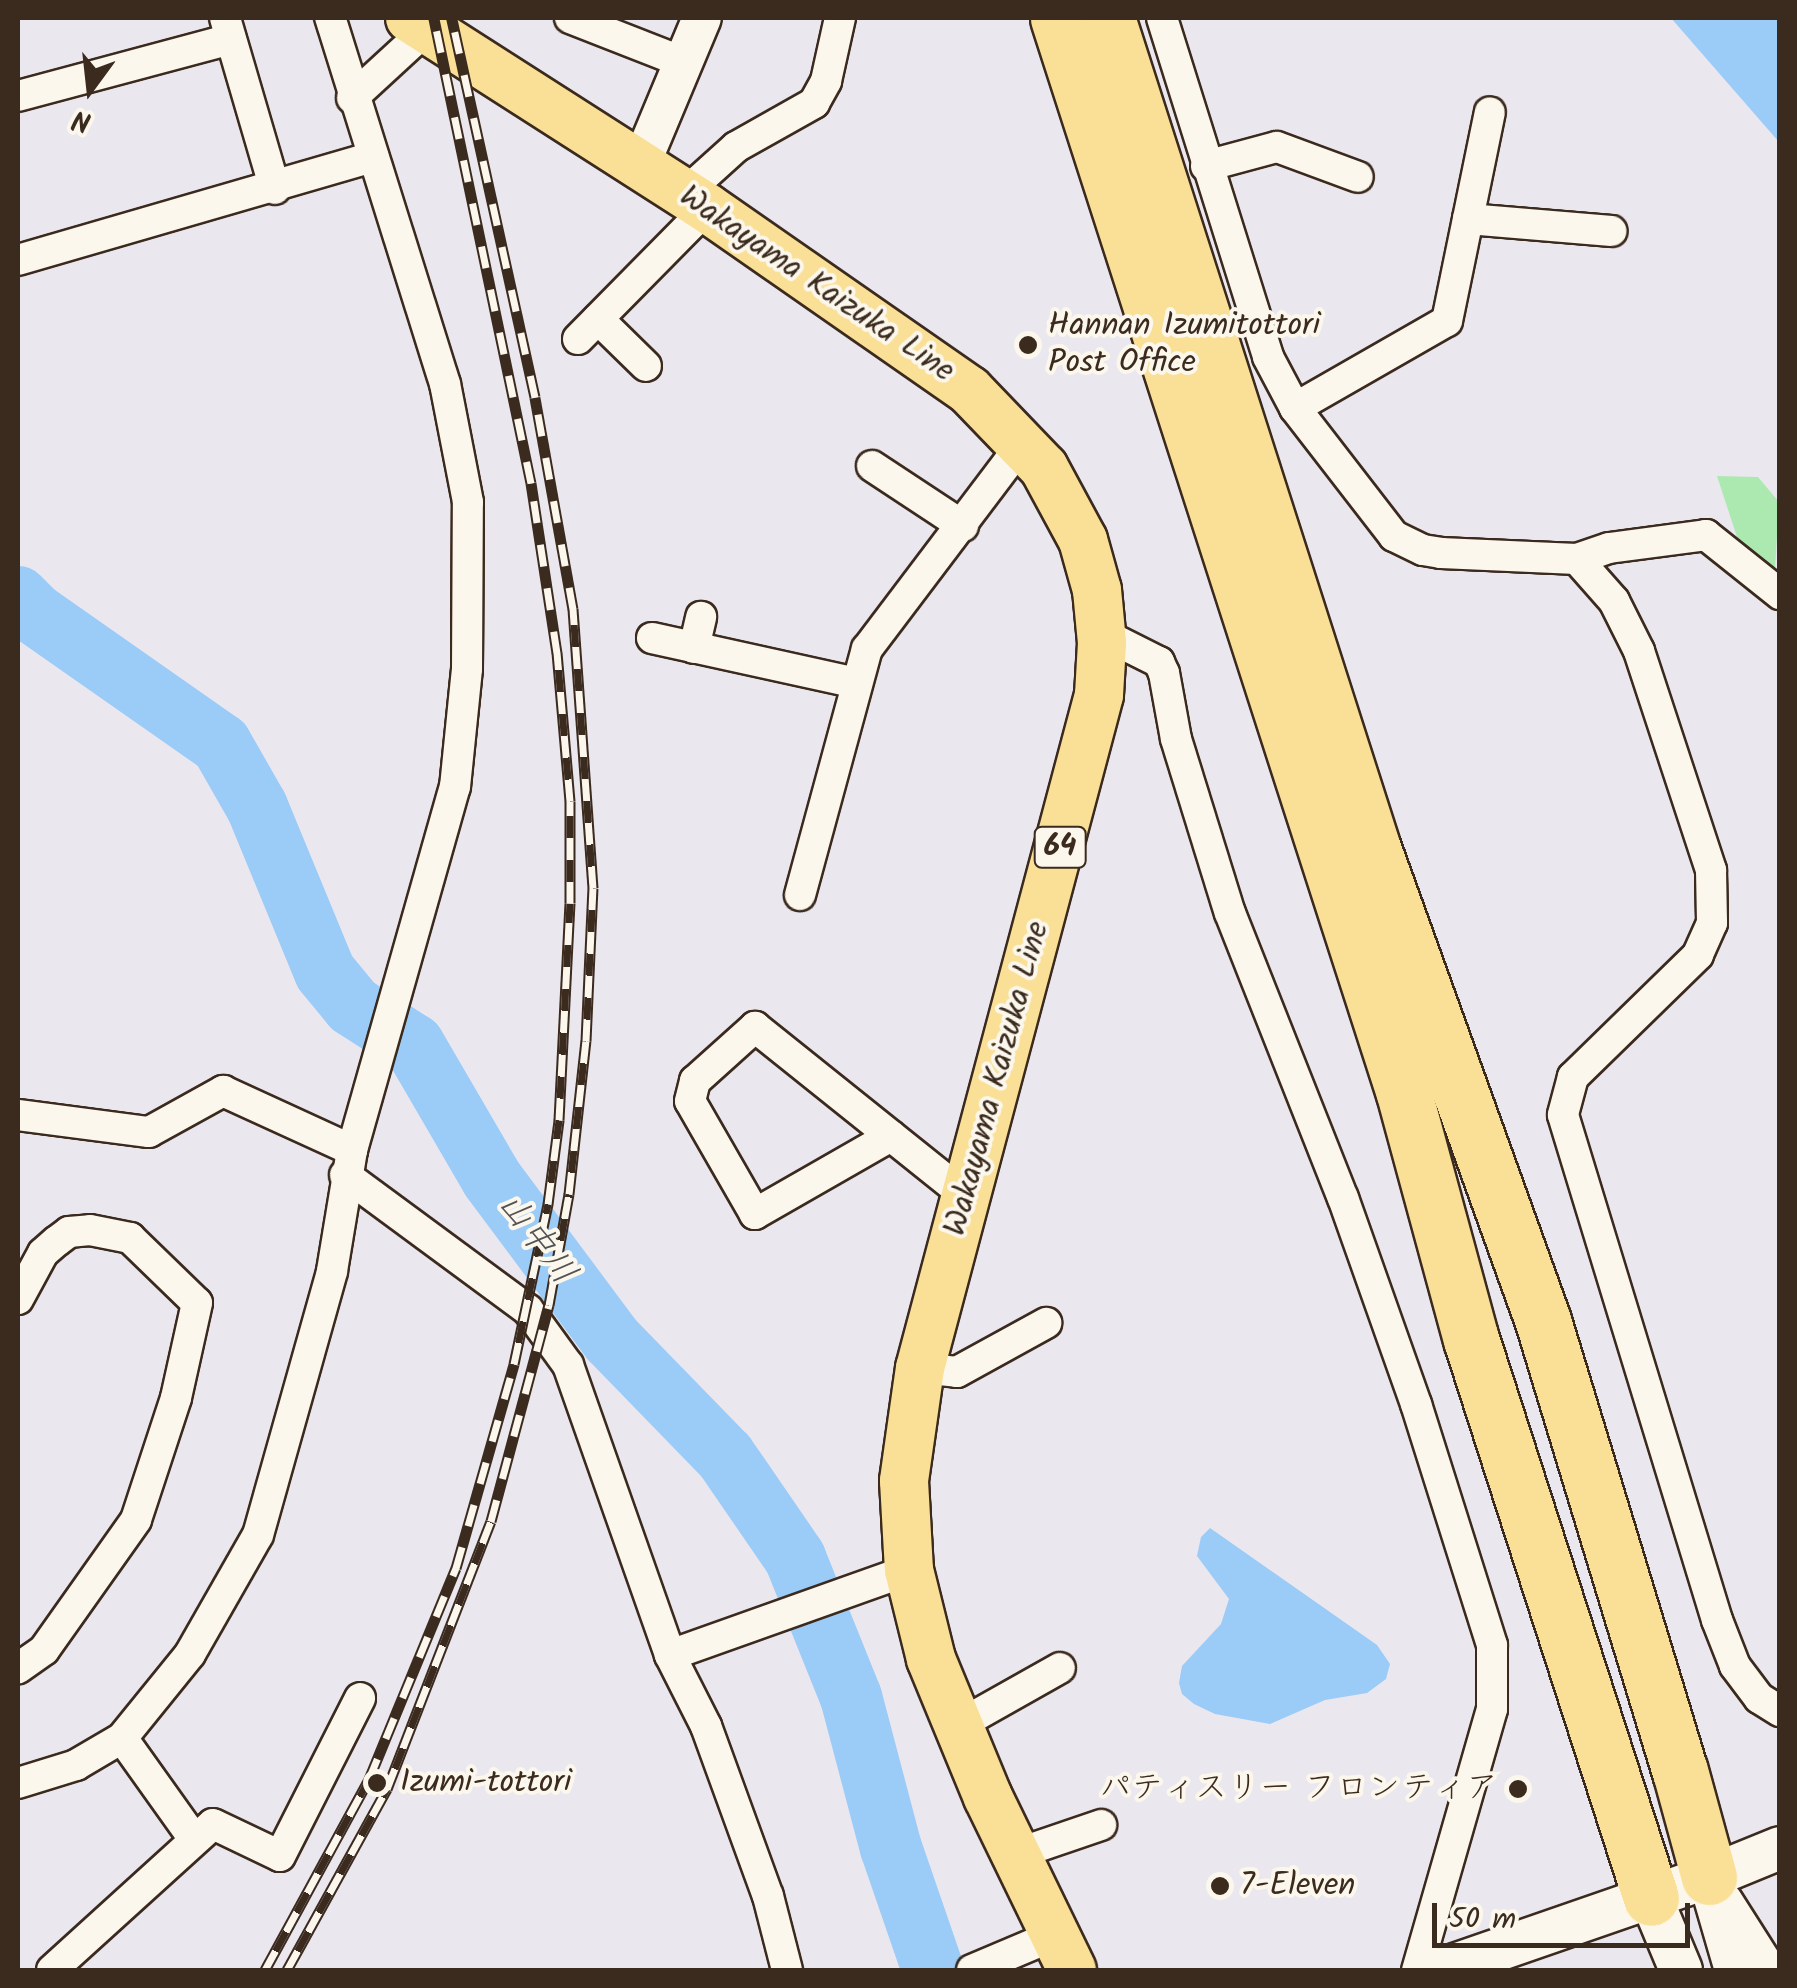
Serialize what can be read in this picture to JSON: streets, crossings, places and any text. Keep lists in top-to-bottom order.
{
  "streets": {
    "main road": ["Wakayama Kaizuka Line", "64"]
  },
  "water": ["山中川"],
  "places": [
    "Hannan Izumitottori Post Office",
    "Izumi-tottori",
    "パティスリー フロンティア",
    "7-Eleven"
  ],
  "scale_bar": "50 m",
  "north": "bottom"
}
